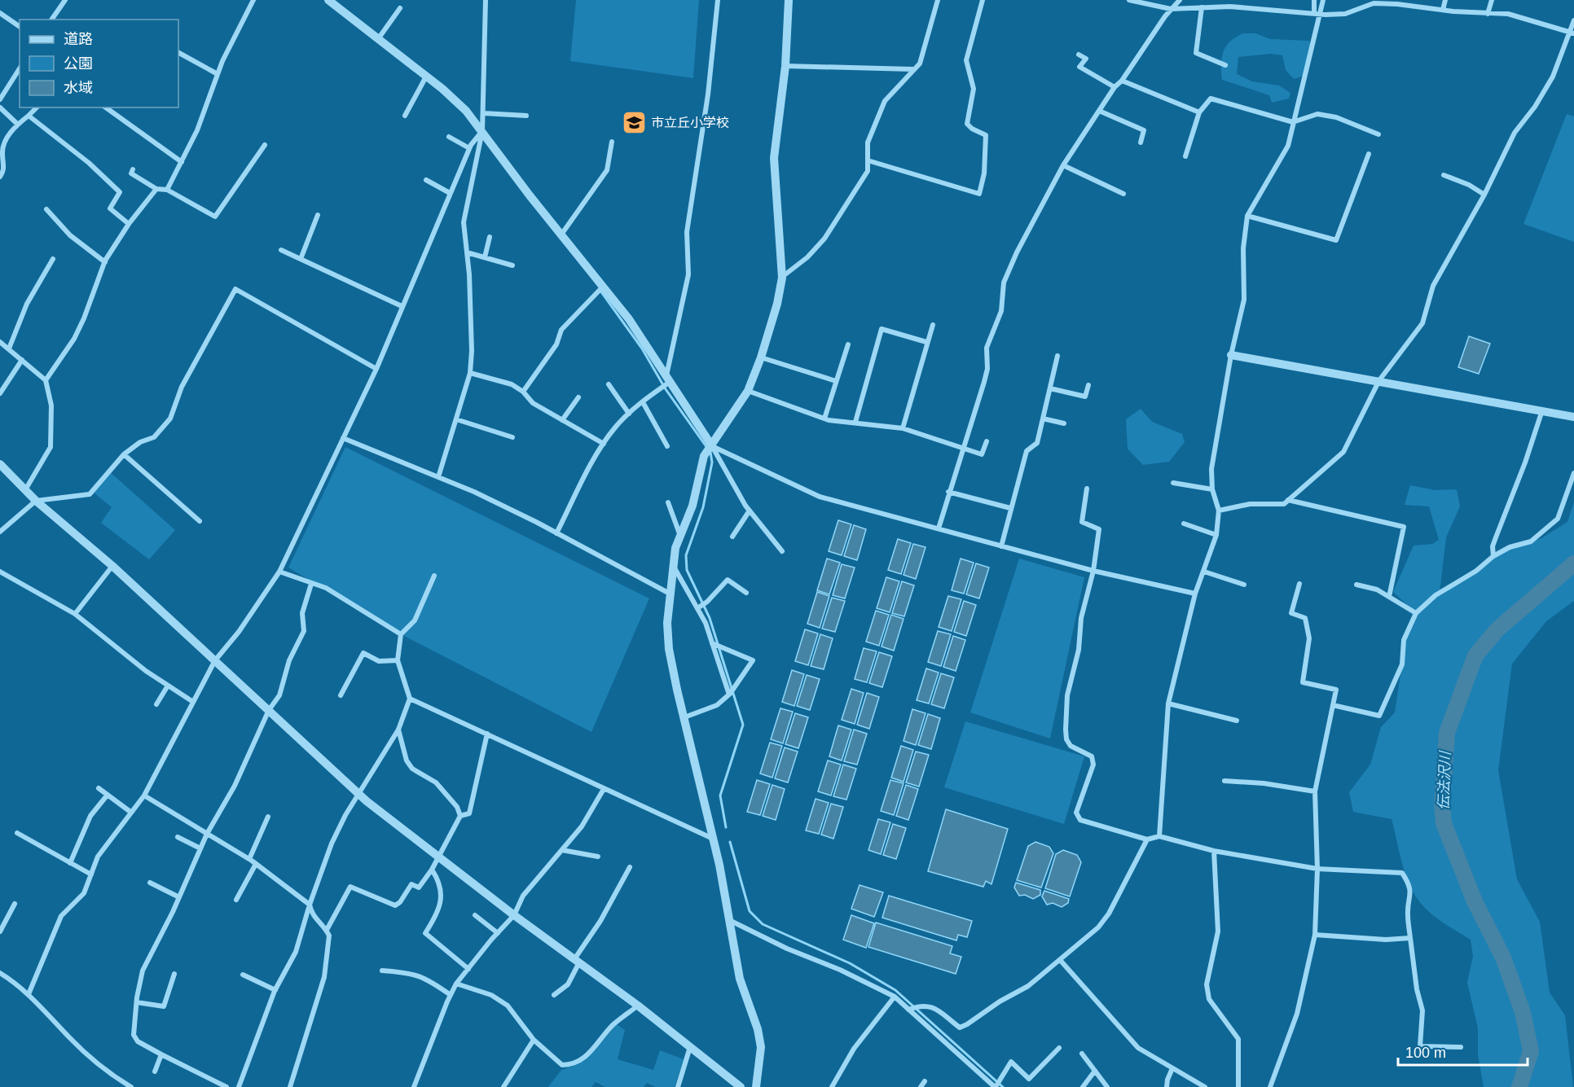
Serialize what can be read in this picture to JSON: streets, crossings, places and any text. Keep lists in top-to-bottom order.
{
  "water": ["伝法沢川"],
  "places": {
    "school or university": ["市立丘小学校"]
  },
  "legend": ["道路", "公園", "水域"],
  "scale_bar": "100 m"
}
